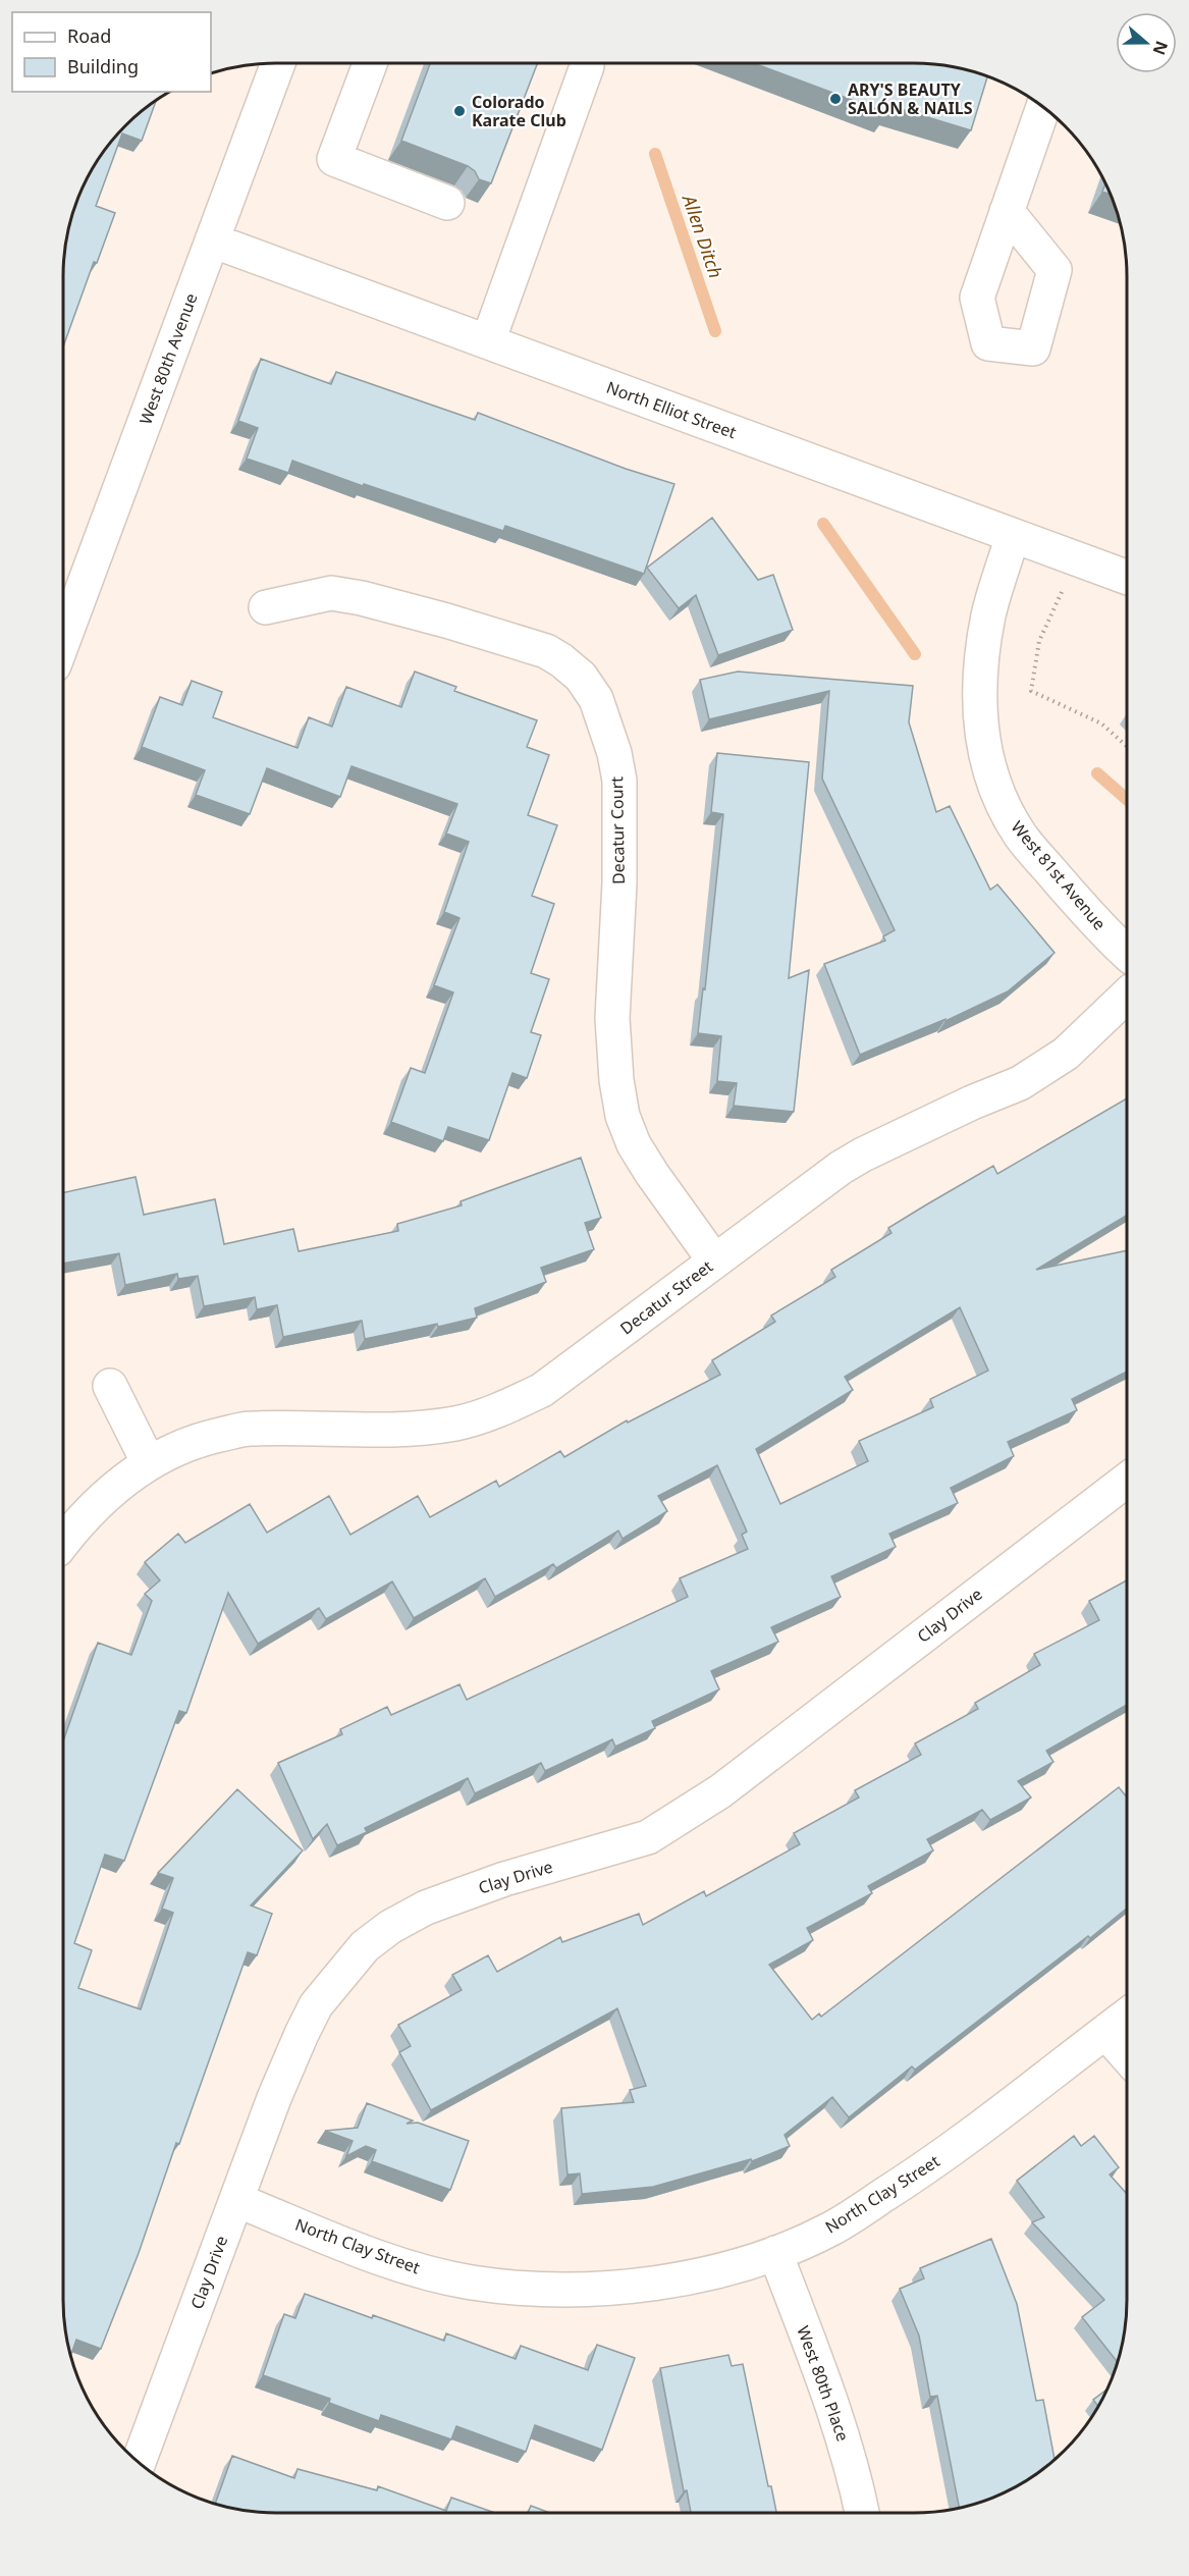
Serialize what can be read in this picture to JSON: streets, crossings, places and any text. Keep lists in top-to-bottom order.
{
  "streets": {
    "street": [
      "West 80th Avenue",
      "North Elliot Street",
      "Decatur Court",
      "West 81st Avenue",
      "Decatur Street",
      "Clay Drive",
      "North Clay Street",
      "West 80th Place"
    ]
  },
  "crossings": [
    ["West 80th Avenue", "North Elliot Street"],
    ["North Elliot Street", "West 81st Avenue"],
    ["Decatur Court", "Decatur Street"],
    ["Clay Drive", "North Clay Street"],
    ["North Clay Street", "West 80th Place"]
  ],
  "water": ["Allen Ditch"],
  "places": ["ARY'S BEAUTY SALÓN & NAILS", "Colorado Karate Club"],
  "legend": ["Road", "Building"],
  "north": "right"
}
